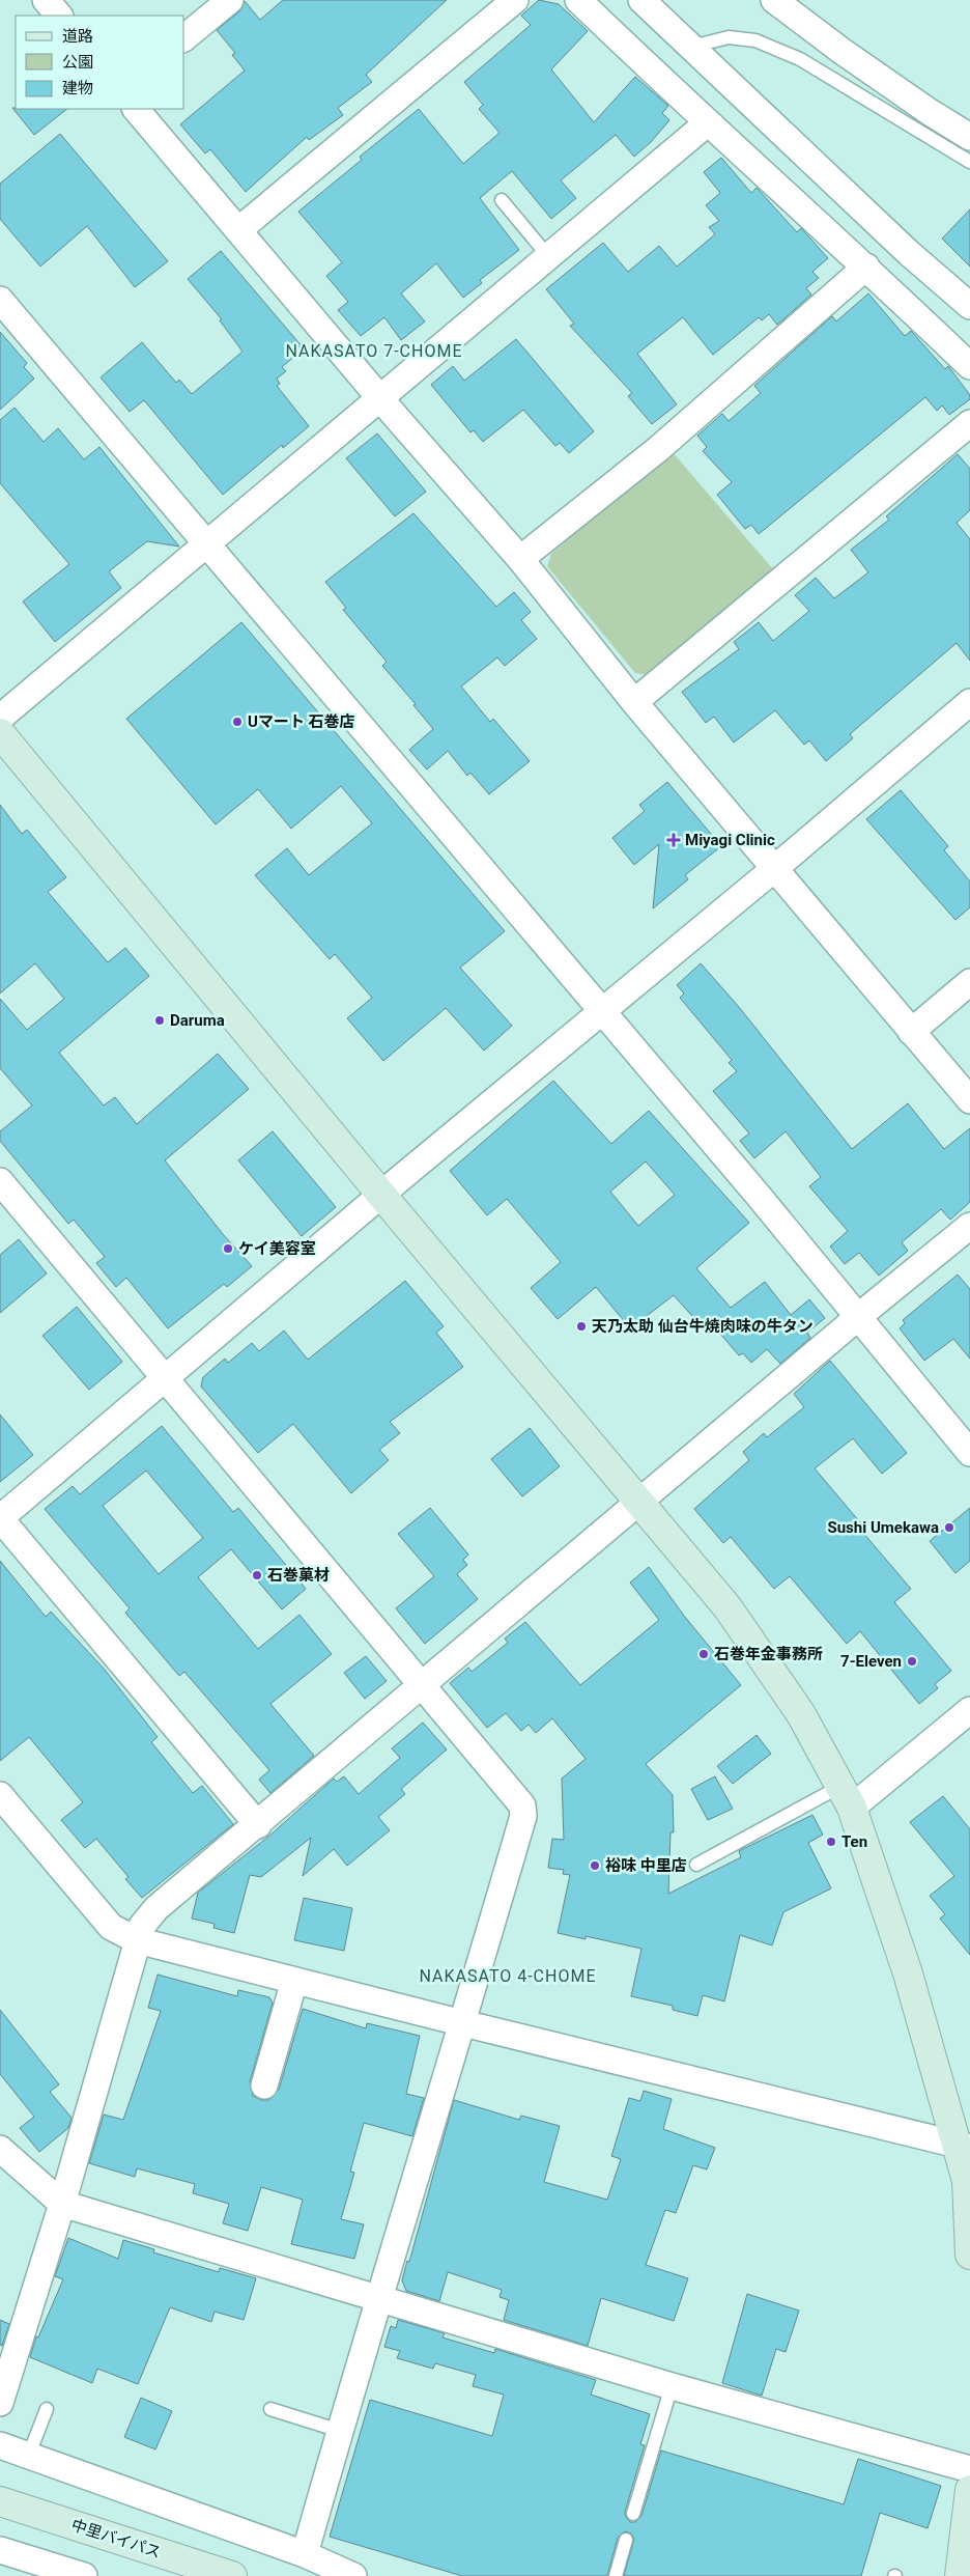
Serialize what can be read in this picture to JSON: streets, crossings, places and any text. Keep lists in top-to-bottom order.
{
  "streets": {
    "street": ["中里バイパス"]
  },
  "districts": ["NAKASATO 7-CHOME", "NAKASATO 4-CHOME"],
  "places": {
    "other": [
      "Uマート 石巻店",
      "Daruma",
      "ケイ美容室",
      "天乃太助 仙台牛焼肉味の牛タン",
      "Sushi Umekawa",
      "石巻菓材",
      "石巻年金事務所",
      "7-Eleven",
      "Ten",
      "裕味 中里店"
    ],
    "health": ["Miyagi Clinic"]
  },
  "legend": ["道路", "公園", "建物"]
}
